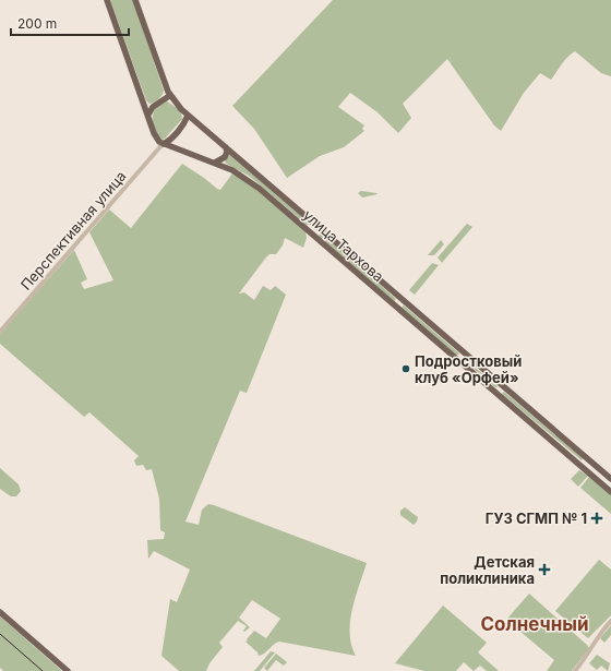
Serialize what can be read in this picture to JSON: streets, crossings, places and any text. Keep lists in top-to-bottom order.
{
  "streets": {
    "main road": ["улица Тархова"],
    "street": ["Перспективная улица"]
  },
  "crossings": [
    ["Перспективная улица", "улица Тархова"]
  ],
  "districts": ["Солнечный"],
  "places": {
    "other": ["Подростковый клуб «Орфей»"],
    "health": ["ГУЗ СГМП № 1", "Детская поликлиника"]
  },
  "scale_bar": "200 m"
}
